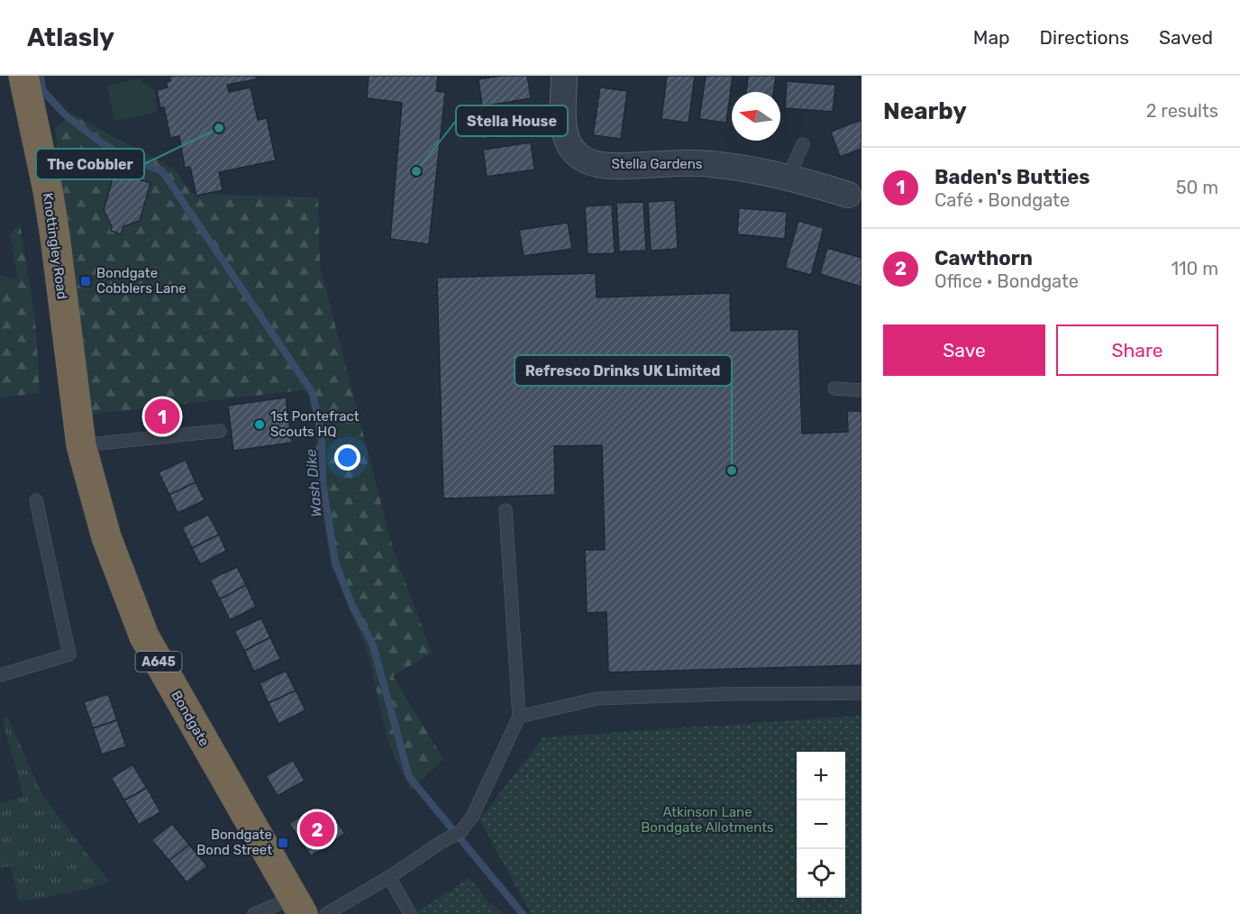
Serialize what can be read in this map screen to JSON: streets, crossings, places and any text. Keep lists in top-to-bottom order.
{
  "streets": {
    "highway": ["Knottingley Road", "A645", "Bondgate"],
    "street": ["Stella Gardens"]
  },
  "crossings": [
    ["Knottingley Road", "Bondgate"]
  ],
  "water": ["Wash Dike"],
  "parks": ["Atkinson Lane Bondgate Allotments"],
  "places": {
    "other": [
      "The Cobbler",
      "Stella House",
      "1st Pontefract Scouts HQ",
      "Refresco Drinks UK Limited"
    ],
    "transit": ["Bondgate Cobblers Lane", "Bondgate Bond Street"]
  },
  "north": "left",
  "page": {
    "header": "Atlasly",
    "nav": ["Map", "Directions", "Saved"],
    "heading": ["Nearby", "2 results"],
    "list": [
      {
        "mark": "1",
        "name": "Baden's Butties",
        "note": "Café · Bondgate",
        "value": "50 m"
      },
      {
        "mark": "2",
        "name": "Cawthorn",
        "note": "Office · Bondgate",
        "value": "110 m"
      }
    ],
    "buttons": ["Save", "Share"],
    "pins": ["1", "2"],
    "map_buttons": ["+", "−"]
  }
}
